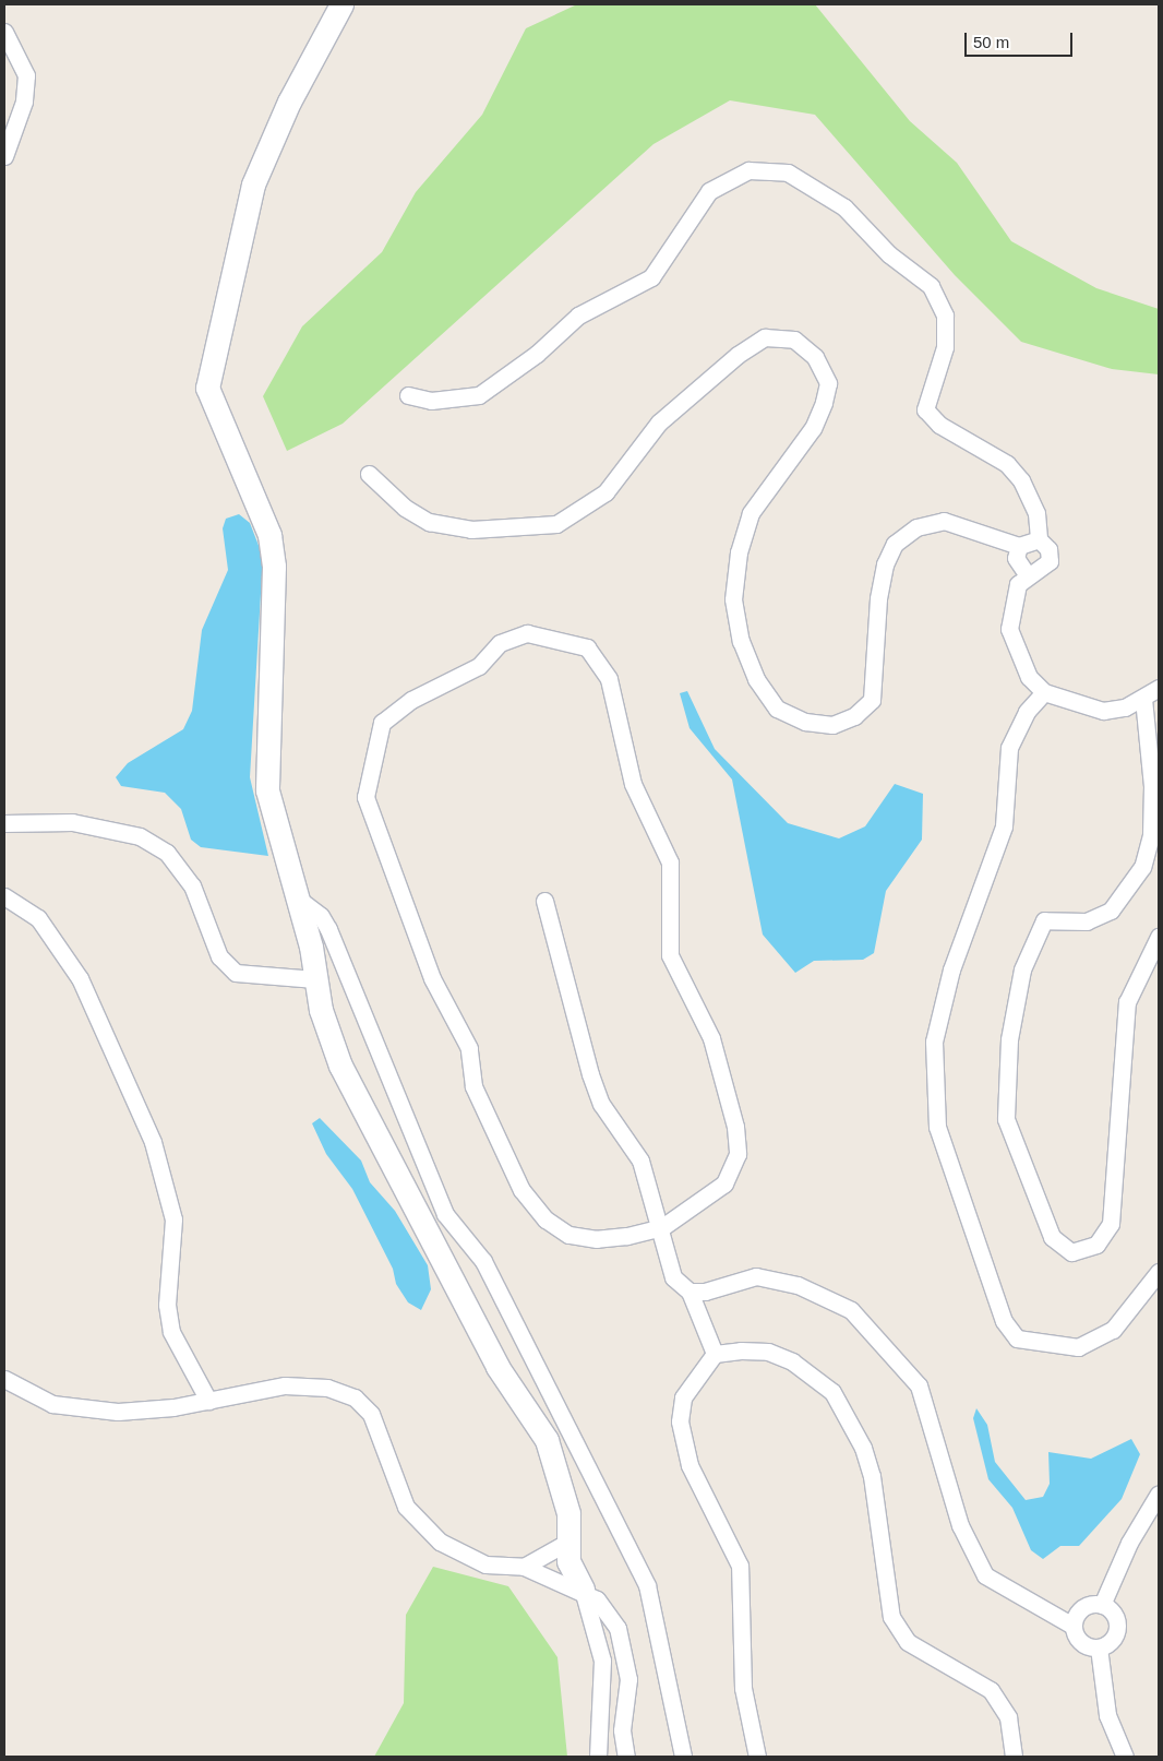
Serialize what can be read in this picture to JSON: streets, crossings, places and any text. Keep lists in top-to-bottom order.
{
  "scale_bar": "50 m"
}
